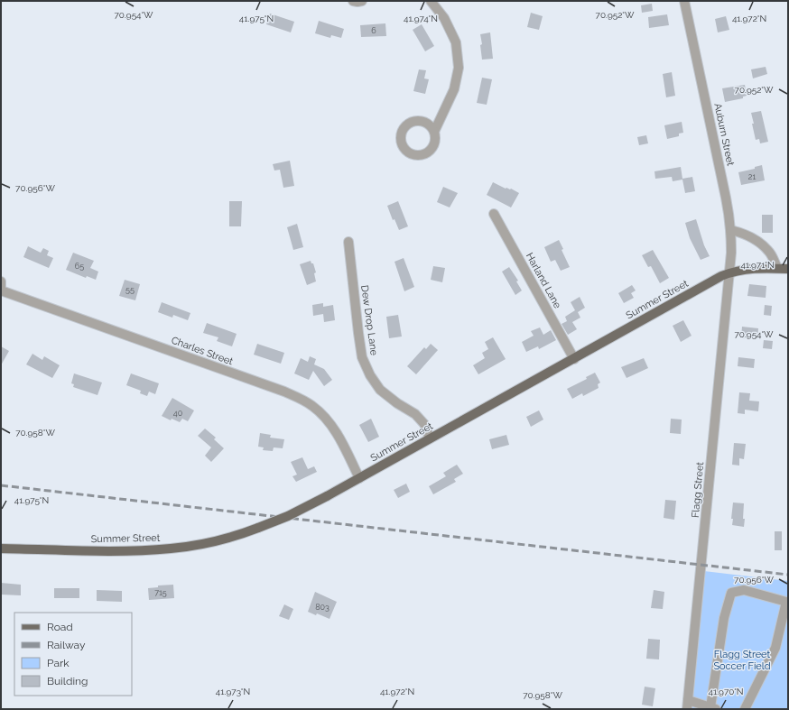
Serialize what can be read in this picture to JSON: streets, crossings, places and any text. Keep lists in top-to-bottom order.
{
  "streets": {
    "main road": ["Summer Street"],
    "street": [
      "Auburn Street",
      "Harland Lane",
      "Dew Drop Lane",
      "Charles Street",
      "Flagg Street"
    ]
  },
  "crossings": [
    ["Auburn Street", "Summer Street"],
    ["Auburn Street", "Flagg Street"],
    ["Harland Lane", "Summer Street"],
    ["Summer Street", "Dew Drop Lane"],
    ["Summer Street", "Charles Street"],
    ["Summer Street", "Flagg Street"]
  ],
  "parks": ["Flagg Street Soccer Field"],
  "house_numbers": [
    "6",
    "21",
    "65",
    "55",
    "40",
    "715",
    "803"
  ],
  "legend": [
    "Road",
    "Railway",
    "Park",
    "Building"
  ],
  "coordinates": [
    "70.954°W",
    "70.952°W",
    "41.975°N",
    "41.974°N",
    "41.972°N",
    "70.956°W",
    "41.971°N",
    "70.958°W",
    "41.973°N",
    "41.970°N"
  ]
}
